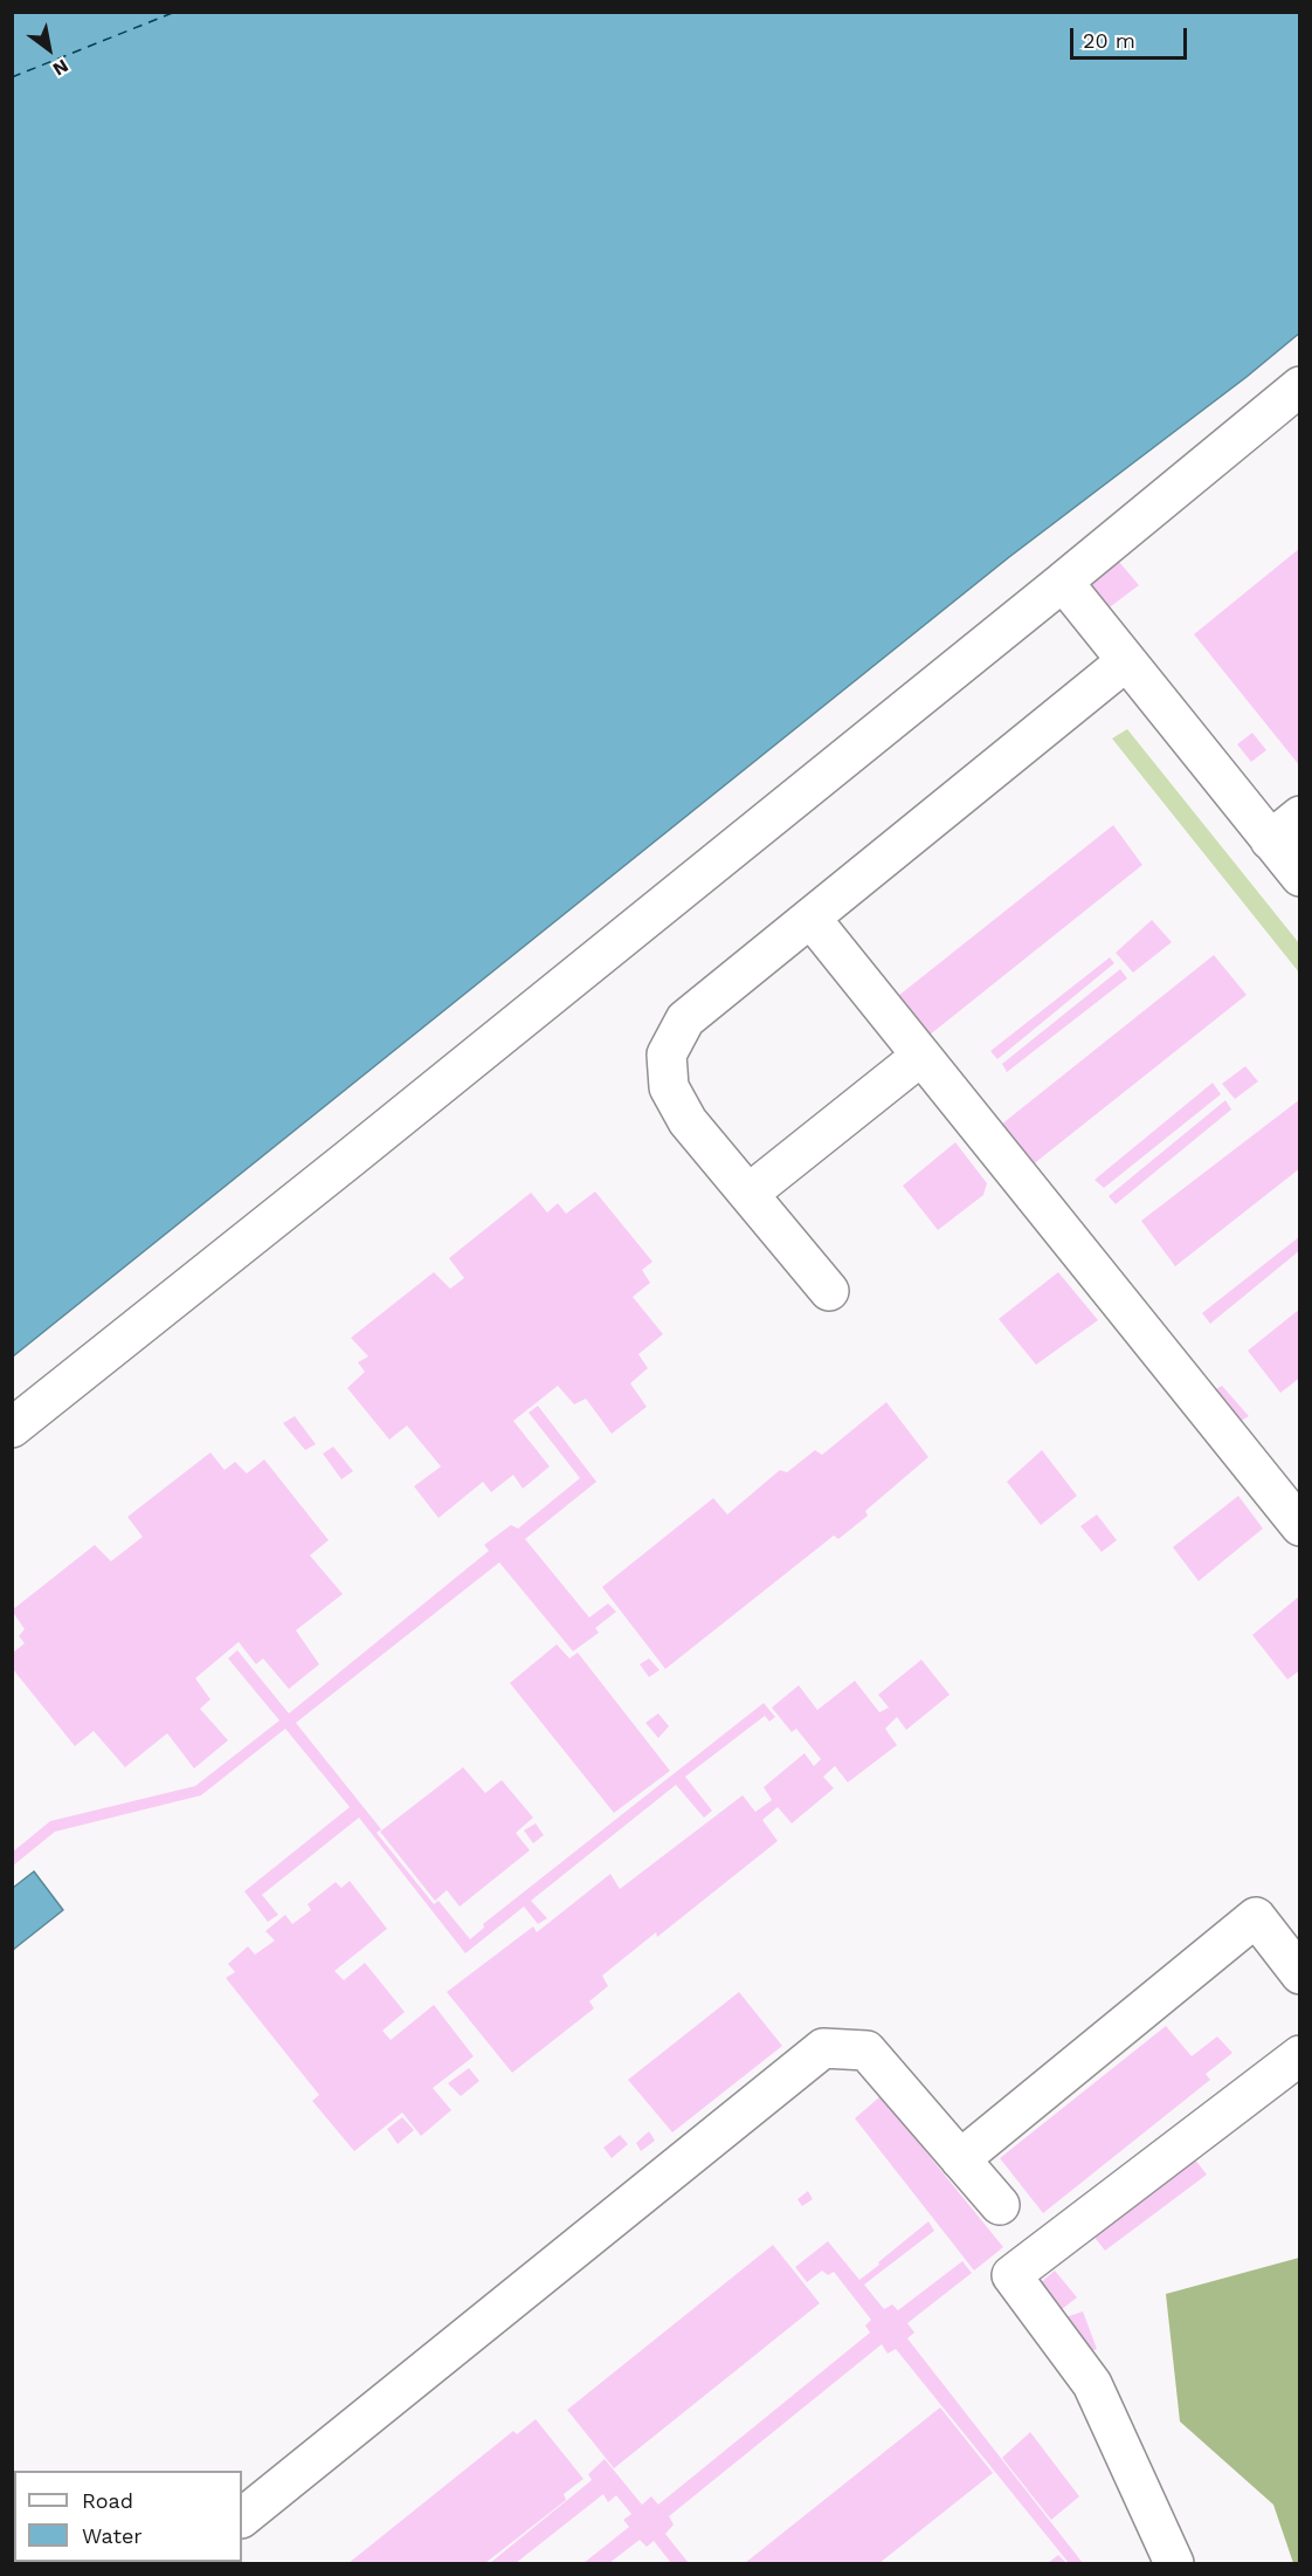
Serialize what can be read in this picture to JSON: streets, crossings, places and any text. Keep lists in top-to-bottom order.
{
  "legend": ["Road", "Water"],
  "scale_bar": "20 m",
  "north": "bottom right"
}
